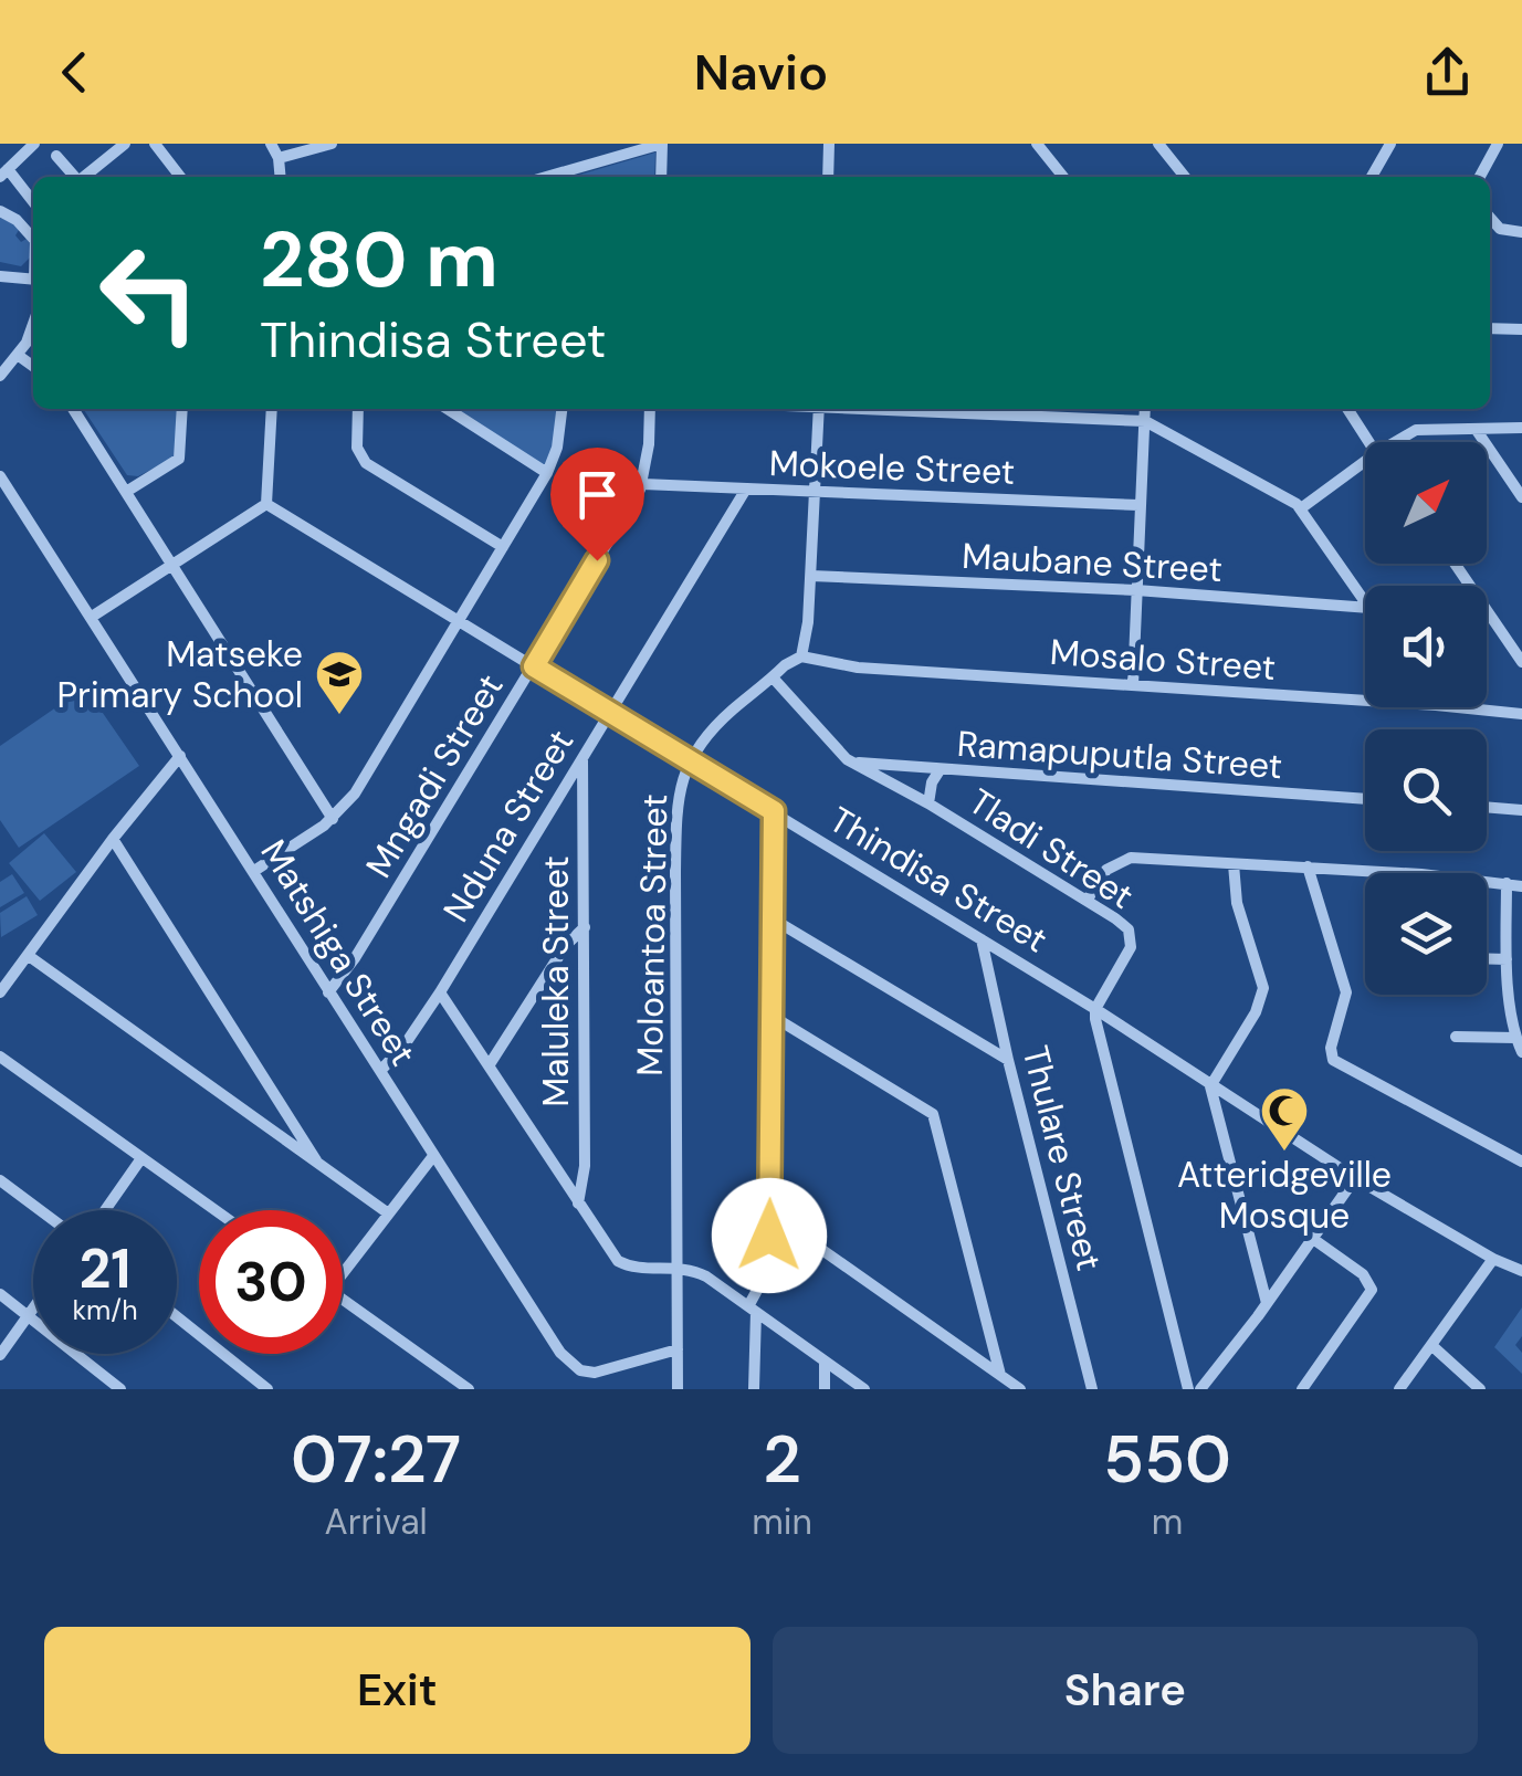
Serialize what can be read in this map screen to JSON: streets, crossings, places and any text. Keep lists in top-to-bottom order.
{
  "streets": {
    "street": [
      "Mokoele Street",
      "Maubane Street",
      "Mosalo Street",
      "Ramapuputla Street",
      "Mngadi Street",
      "Nduna Street",
      "Tladi Street",
      "Thindisa Street",
      "Moloantoa Street",
      "Matshiga Street",
      "Maluleka Street",
      "Thulare Street"
    ]
  },
  "crossings": [
    ["Mokoele Street", "Mngadi Street"],
    ["Mokoele Street", "Nduna Street"],
    ["Mosalo Street", "Moloantoa Street"],
    ["Ramapuputla Street", "Tladi Street"],
    ["Mngadi Street", "Thindisa Street"],
    ["Mngadi Street", "Matshiga Street"],
    ["Nduna Street", "Thindisa Street"],
    ["Nduna Street", "Matshiga Street"],
    ["Nduna Street", "Maluleka Street"],
    ["Tladi Street", "Thindisa Street"],
    ["Tladi Street", "Moloantoa Street"],
    ["Thindisa Street", "Moloantoa Street"],
    ["Thindisa Street", "Thulare Street"],
    ["Moloantoa Street", "Matshiga Street"]
  ],
  "places": {
    "school or university": ["Matseke Primary School"],
    "mosque": ["Atteridgeville Mosque"]
  },
  "north": "top right",
  "page": {
    "header": "Navio",
    "turn": ["280 m", "Thindisa Street"],
    "speed": "21 km/h",
    "limit": "30",
    "eta": [
      "07:27",
      "Arrival",
      "2",
      "min",
      "550",
      "m"
    ],
    "buttons": ["Exit", "Share"]
  }
}
